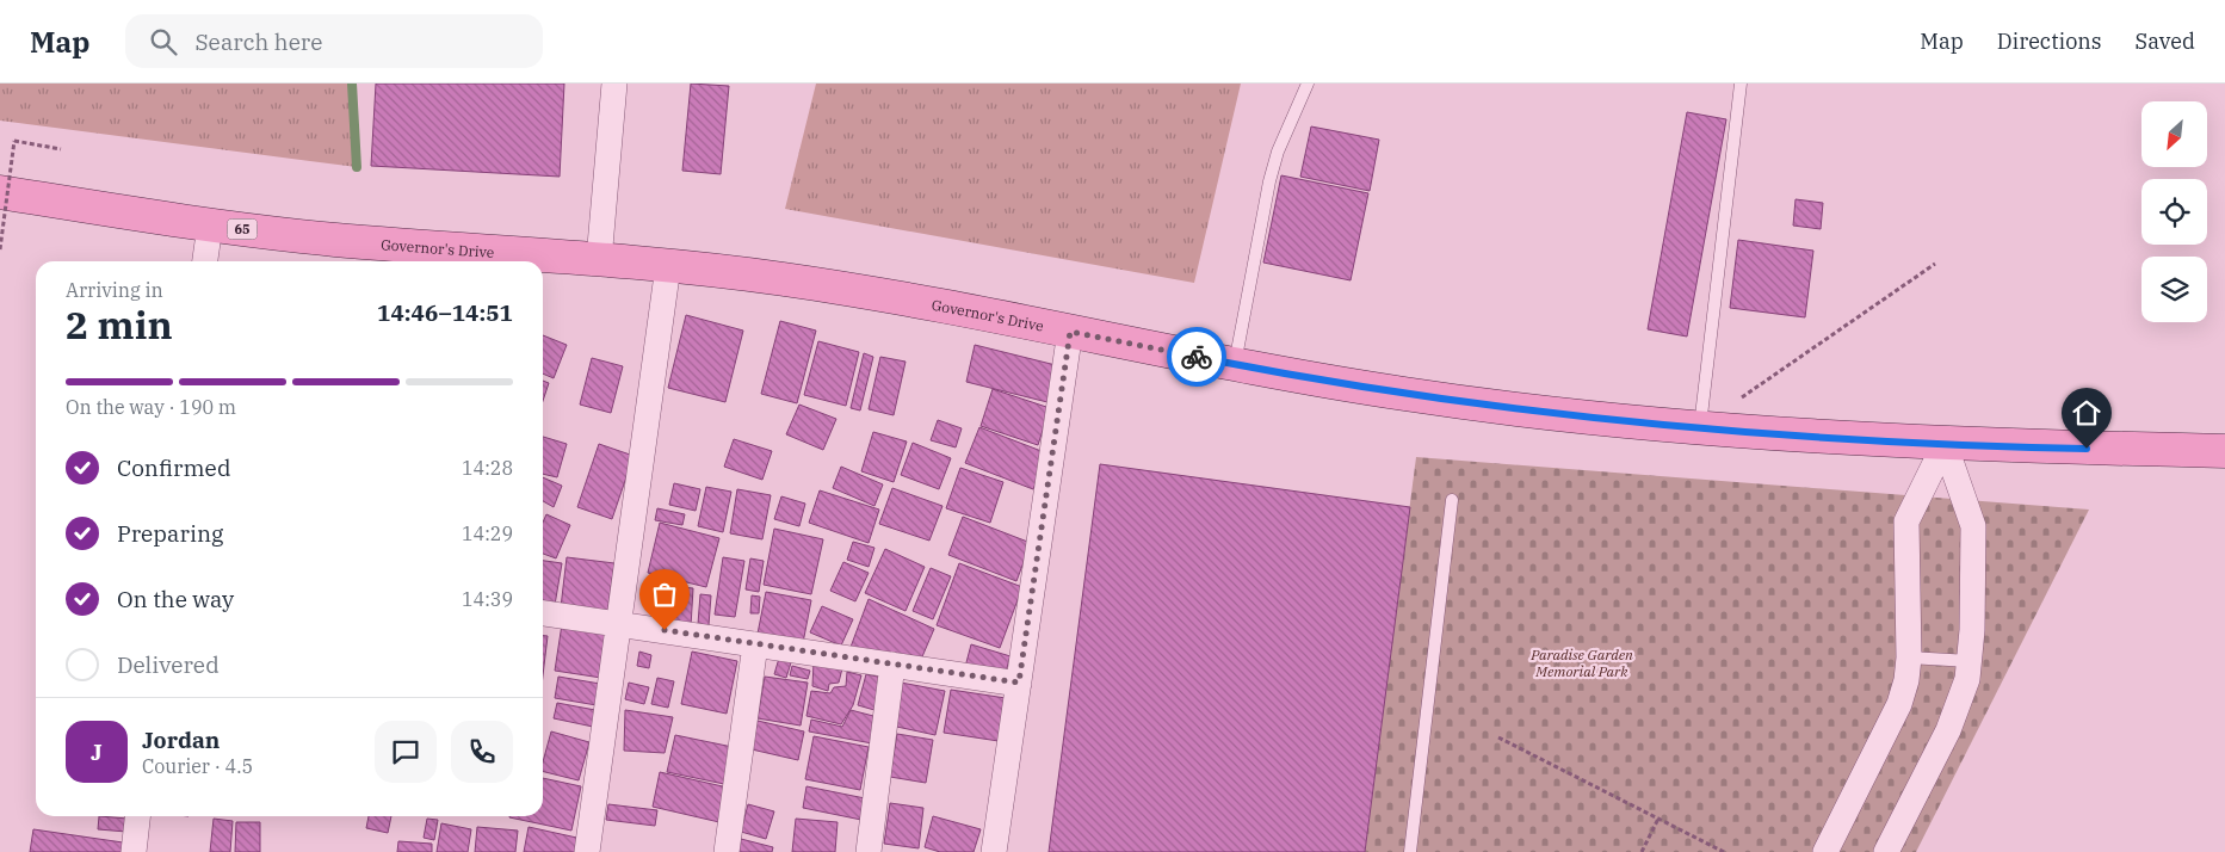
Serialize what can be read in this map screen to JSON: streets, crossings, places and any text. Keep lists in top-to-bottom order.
{
  "streets": {
    "main road": ["65", "Governor's Drive"]
  },
  "parks": ["Paradise Garden Memorial Park"],
  "north": "bottom left",
  "page": {
    "header": "Map",
    "search": "Search here",
    "nav": ["Map", "Directions", "Saved"],
    "heading": ["2 min", "Arriving in", "14:46–14:51"],
    "panel": ["Jordan", "Courier · 4.5"],
    "bar": "On the way · 190 m",
    "list": [
      ["Confirmed", "14:28"],
      ["Preparing", "14:29"],
      ["On the way", "14:39"],
      "Delivered"
    ],
    "round": "J"
  }
}
